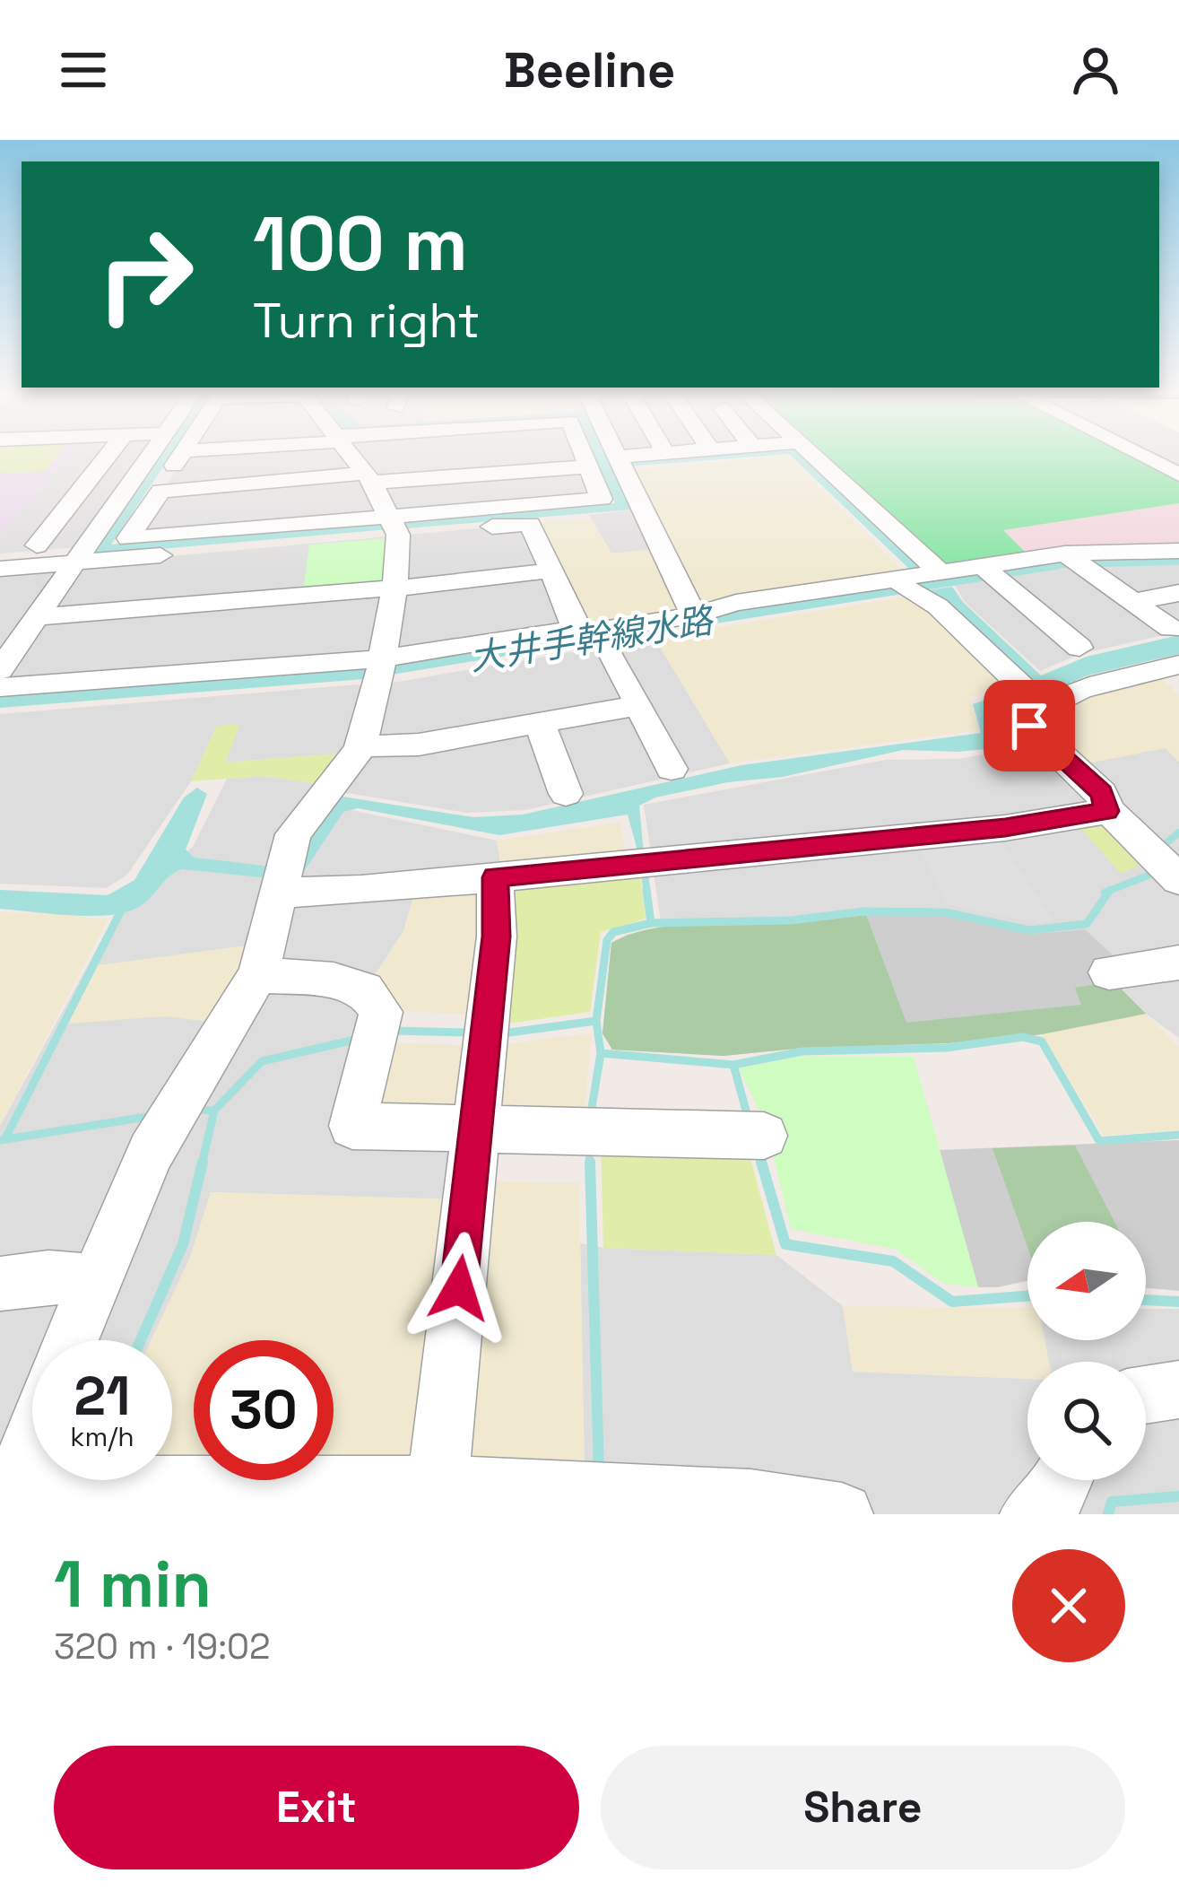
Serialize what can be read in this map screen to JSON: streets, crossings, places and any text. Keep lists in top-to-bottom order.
{
  "water": ["大井手幹線水路"],
  "north": "left",
  "page": {
    "header": "Beeline",
    "turn": ["100 m", "Turn right"],
    "speed": "21 km/h",
    "limit": "30",
    "heading": ["1 min", "320 m · 19:02"],
    "buttons": ["Exit", "Share"]
  }
}
